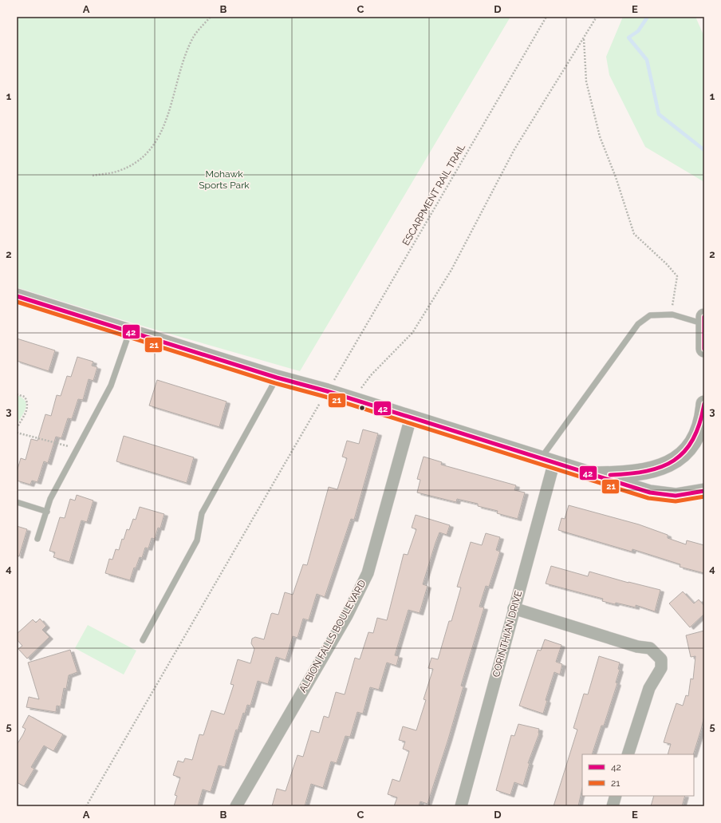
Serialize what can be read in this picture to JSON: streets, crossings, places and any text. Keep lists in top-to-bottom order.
{
  "streets": {
    "street": ["CORINTHIAN DRIVE", "ALBION FALLS BOULEVARD"],
    "path": ["ESCARPMENT RAIL TRAIL"]
  },
  "parks": ["Mohawk Sports Park"],
  "lines": ["transit line 42", "transit line 21"],
  "legend": ["42", "21"],
  "grid": {
    "columns": [
      "A",
      "B",
      "C",
      "D",
      "E"
    ],
    "rows": [
      "1",
      "2",
      "3",
      "4",
      "5"
    ]
  }
}
